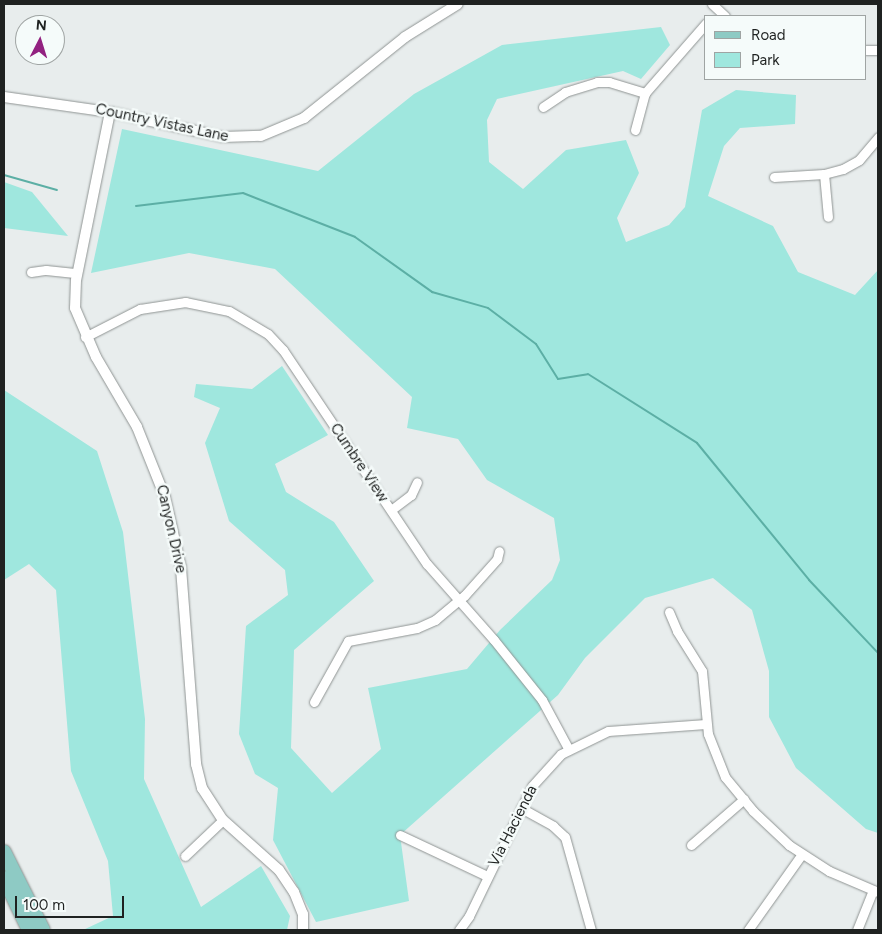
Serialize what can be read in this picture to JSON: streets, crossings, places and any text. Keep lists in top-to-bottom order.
{
  "streets": {
    "street": [
      "Country Vistas Lane",
      "Cumbre View",
      "Canyon Drive",
      "Via Hacienda"
    ]
  },
  "crossings": [
    ["Country Vistas Lane", "Canyon Drive"],
    ["Cumbre View", "Canyon Drive"],
    ["Cumbre View", "Via Hacienda"]
  ],
  "legend": ["Road", "Park"],
  "scale_bar": "100 m",
  "north": "top"
}
